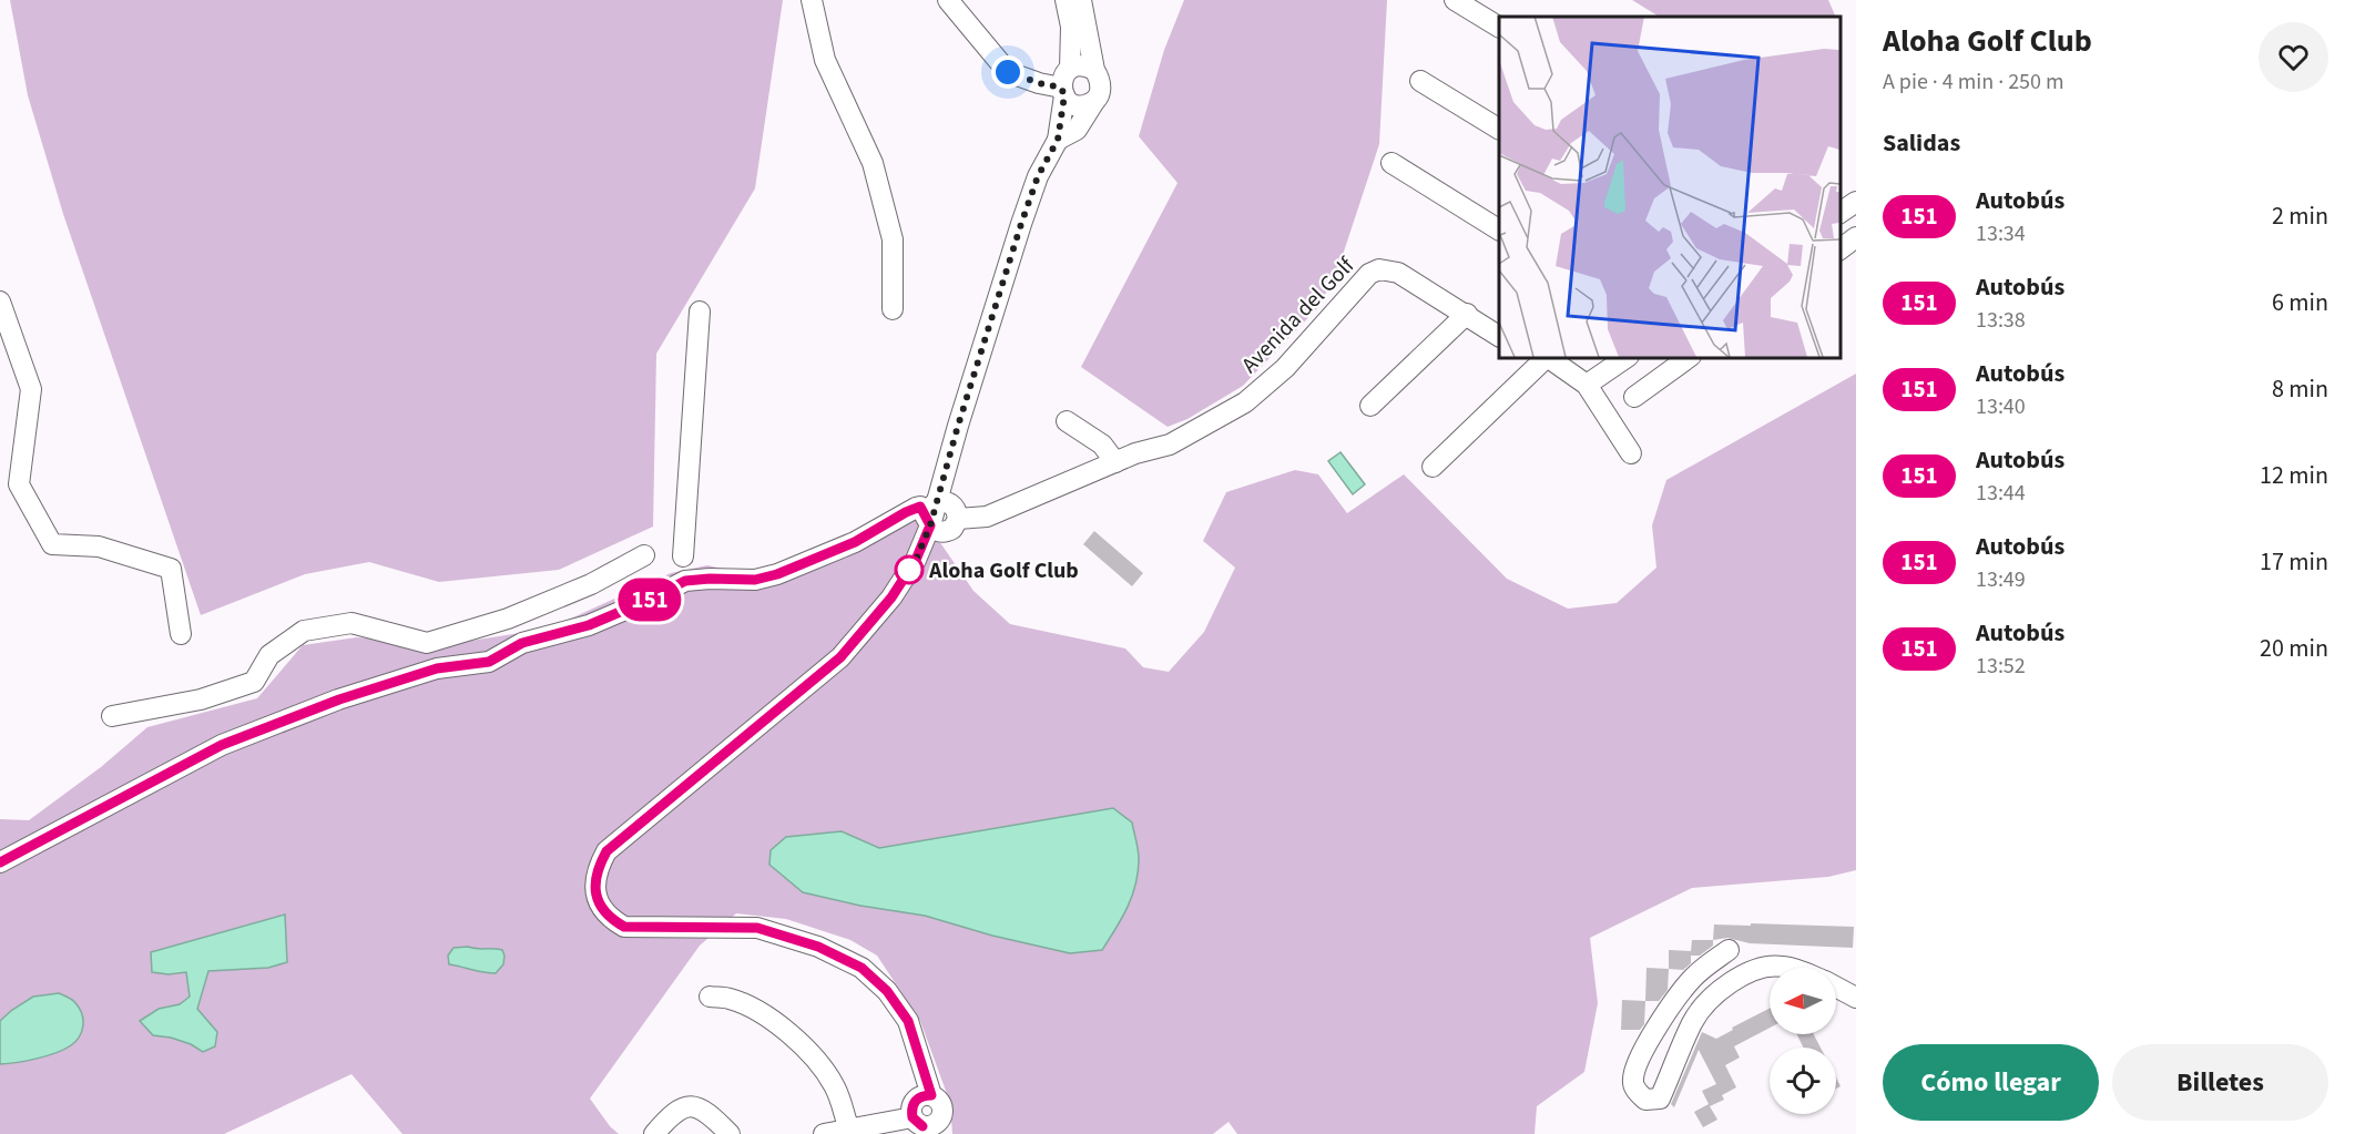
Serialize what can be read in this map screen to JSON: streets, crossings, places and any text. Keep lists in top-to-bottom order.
{
  "streets": {
    "street": ["Avenida del Golf"]
  },
  "places": ["Aloha Golf Club"],
  "lines": ["bus line 151"],
  "north": "left",
  "page": {
    "on_map": "151",
    "heading": [
      ["Aloha Golf Club", "A pie · 4 min · 250 m"],
      "Salidas"
    ],
    "list": [
      {
        "mark": "151",
        "name": "Autobús",
        "note": "13:34",
        "value": "2 min"
      },
      {
        "mark": "151",
        "name": "Autobús",
        "note": "13:38",
        "value": "6 min"
      },
      {
        "mark": "151",
        "name": "Autobús",
        "note": "13:40",
        "value": "8 min"
      },
      {
        "mark": "151",
        "name": "Autobús",
        "note": "13:44",
        "value": "12 min"
      },
      {
        "mark": "151",
        "name": "Autobús",
        "note": "13:49",
        "value": "17 min"
      },
      {
        "mark": "151",
        "name": "Autobús",
        "note": "13:52",
        "value": "20 min"
      }
    ],
    "buttons": ["Cómo llegar", "Billetes"]
  }
}
